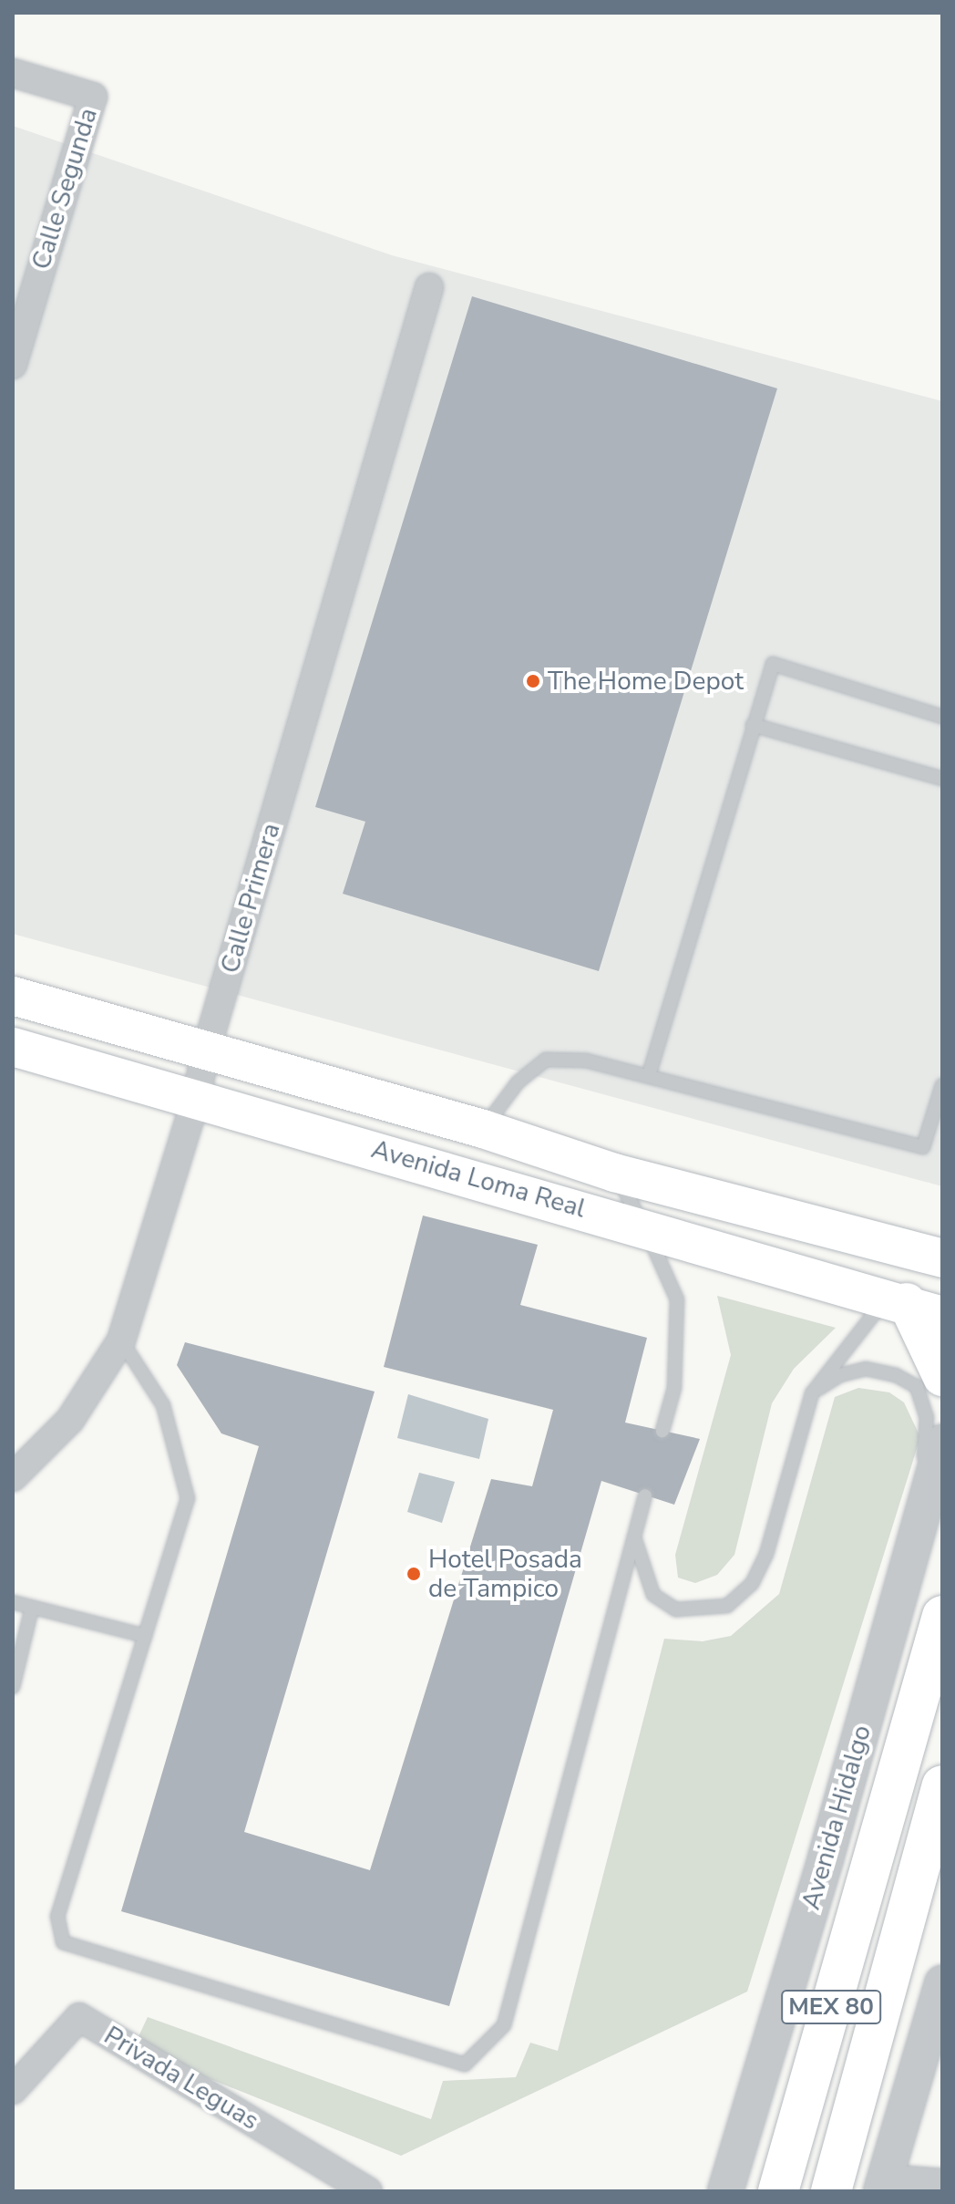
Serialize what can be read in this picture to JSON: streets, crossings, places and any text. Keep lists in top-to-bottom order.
{
  "streets": {
    "main road": ["Avenida Loma Real", "MEX 80"],
    "street": [
      "Calle Segunda",
      "Calle Primera",
      "Avenida Hidalgo",
      "Privada Leguas"
    ]
  },
  "crossings": [
    ["Calle Primera", "Avenida Loma Real"]
  ],
  "places": ["The Home Depot", "Hotel Posada de Tampico"]
}
